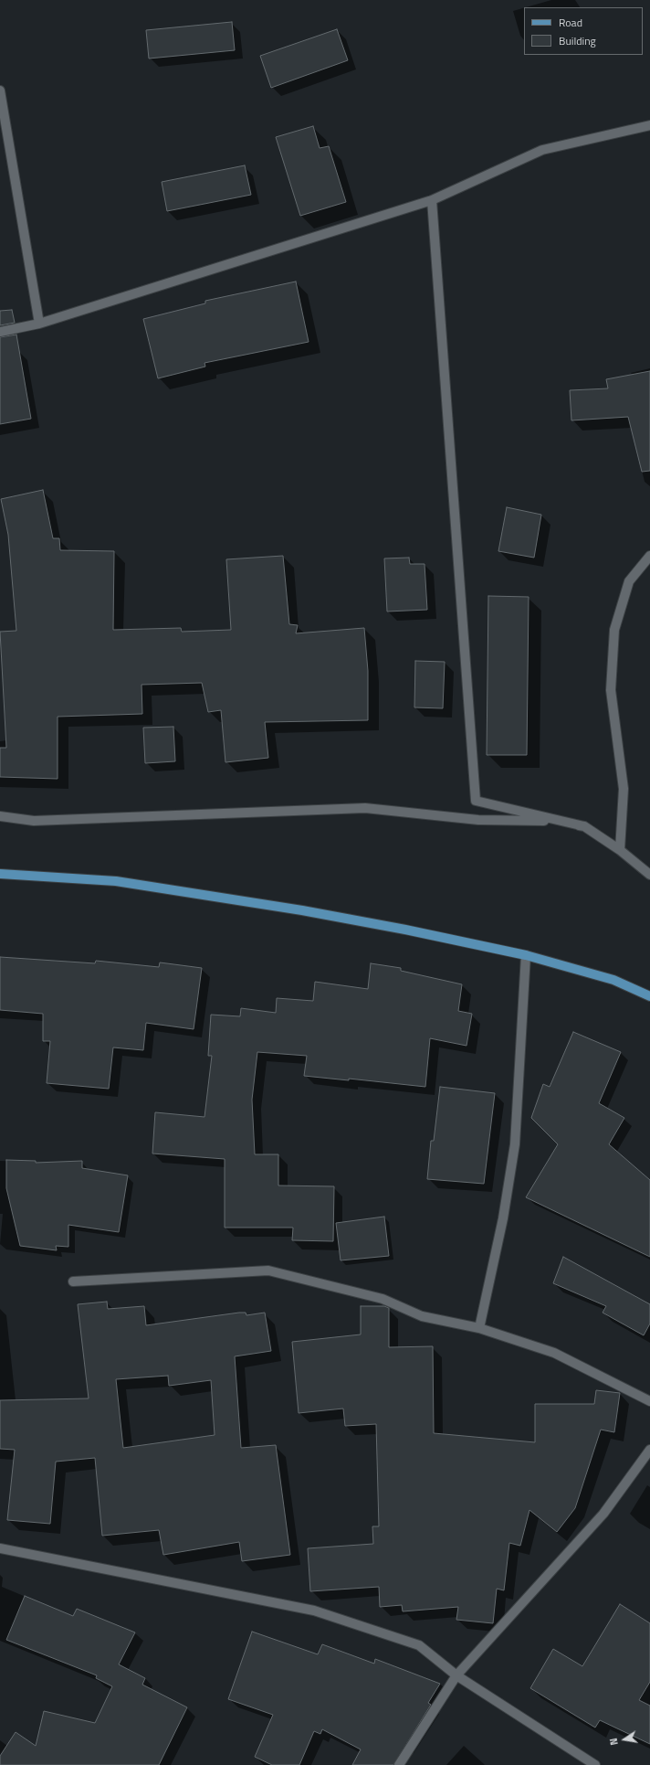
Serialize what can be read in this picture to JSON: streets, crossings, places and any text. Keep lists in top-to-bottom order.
{
  "legend": ["Road", "Building"],
  "north": "left"
}
